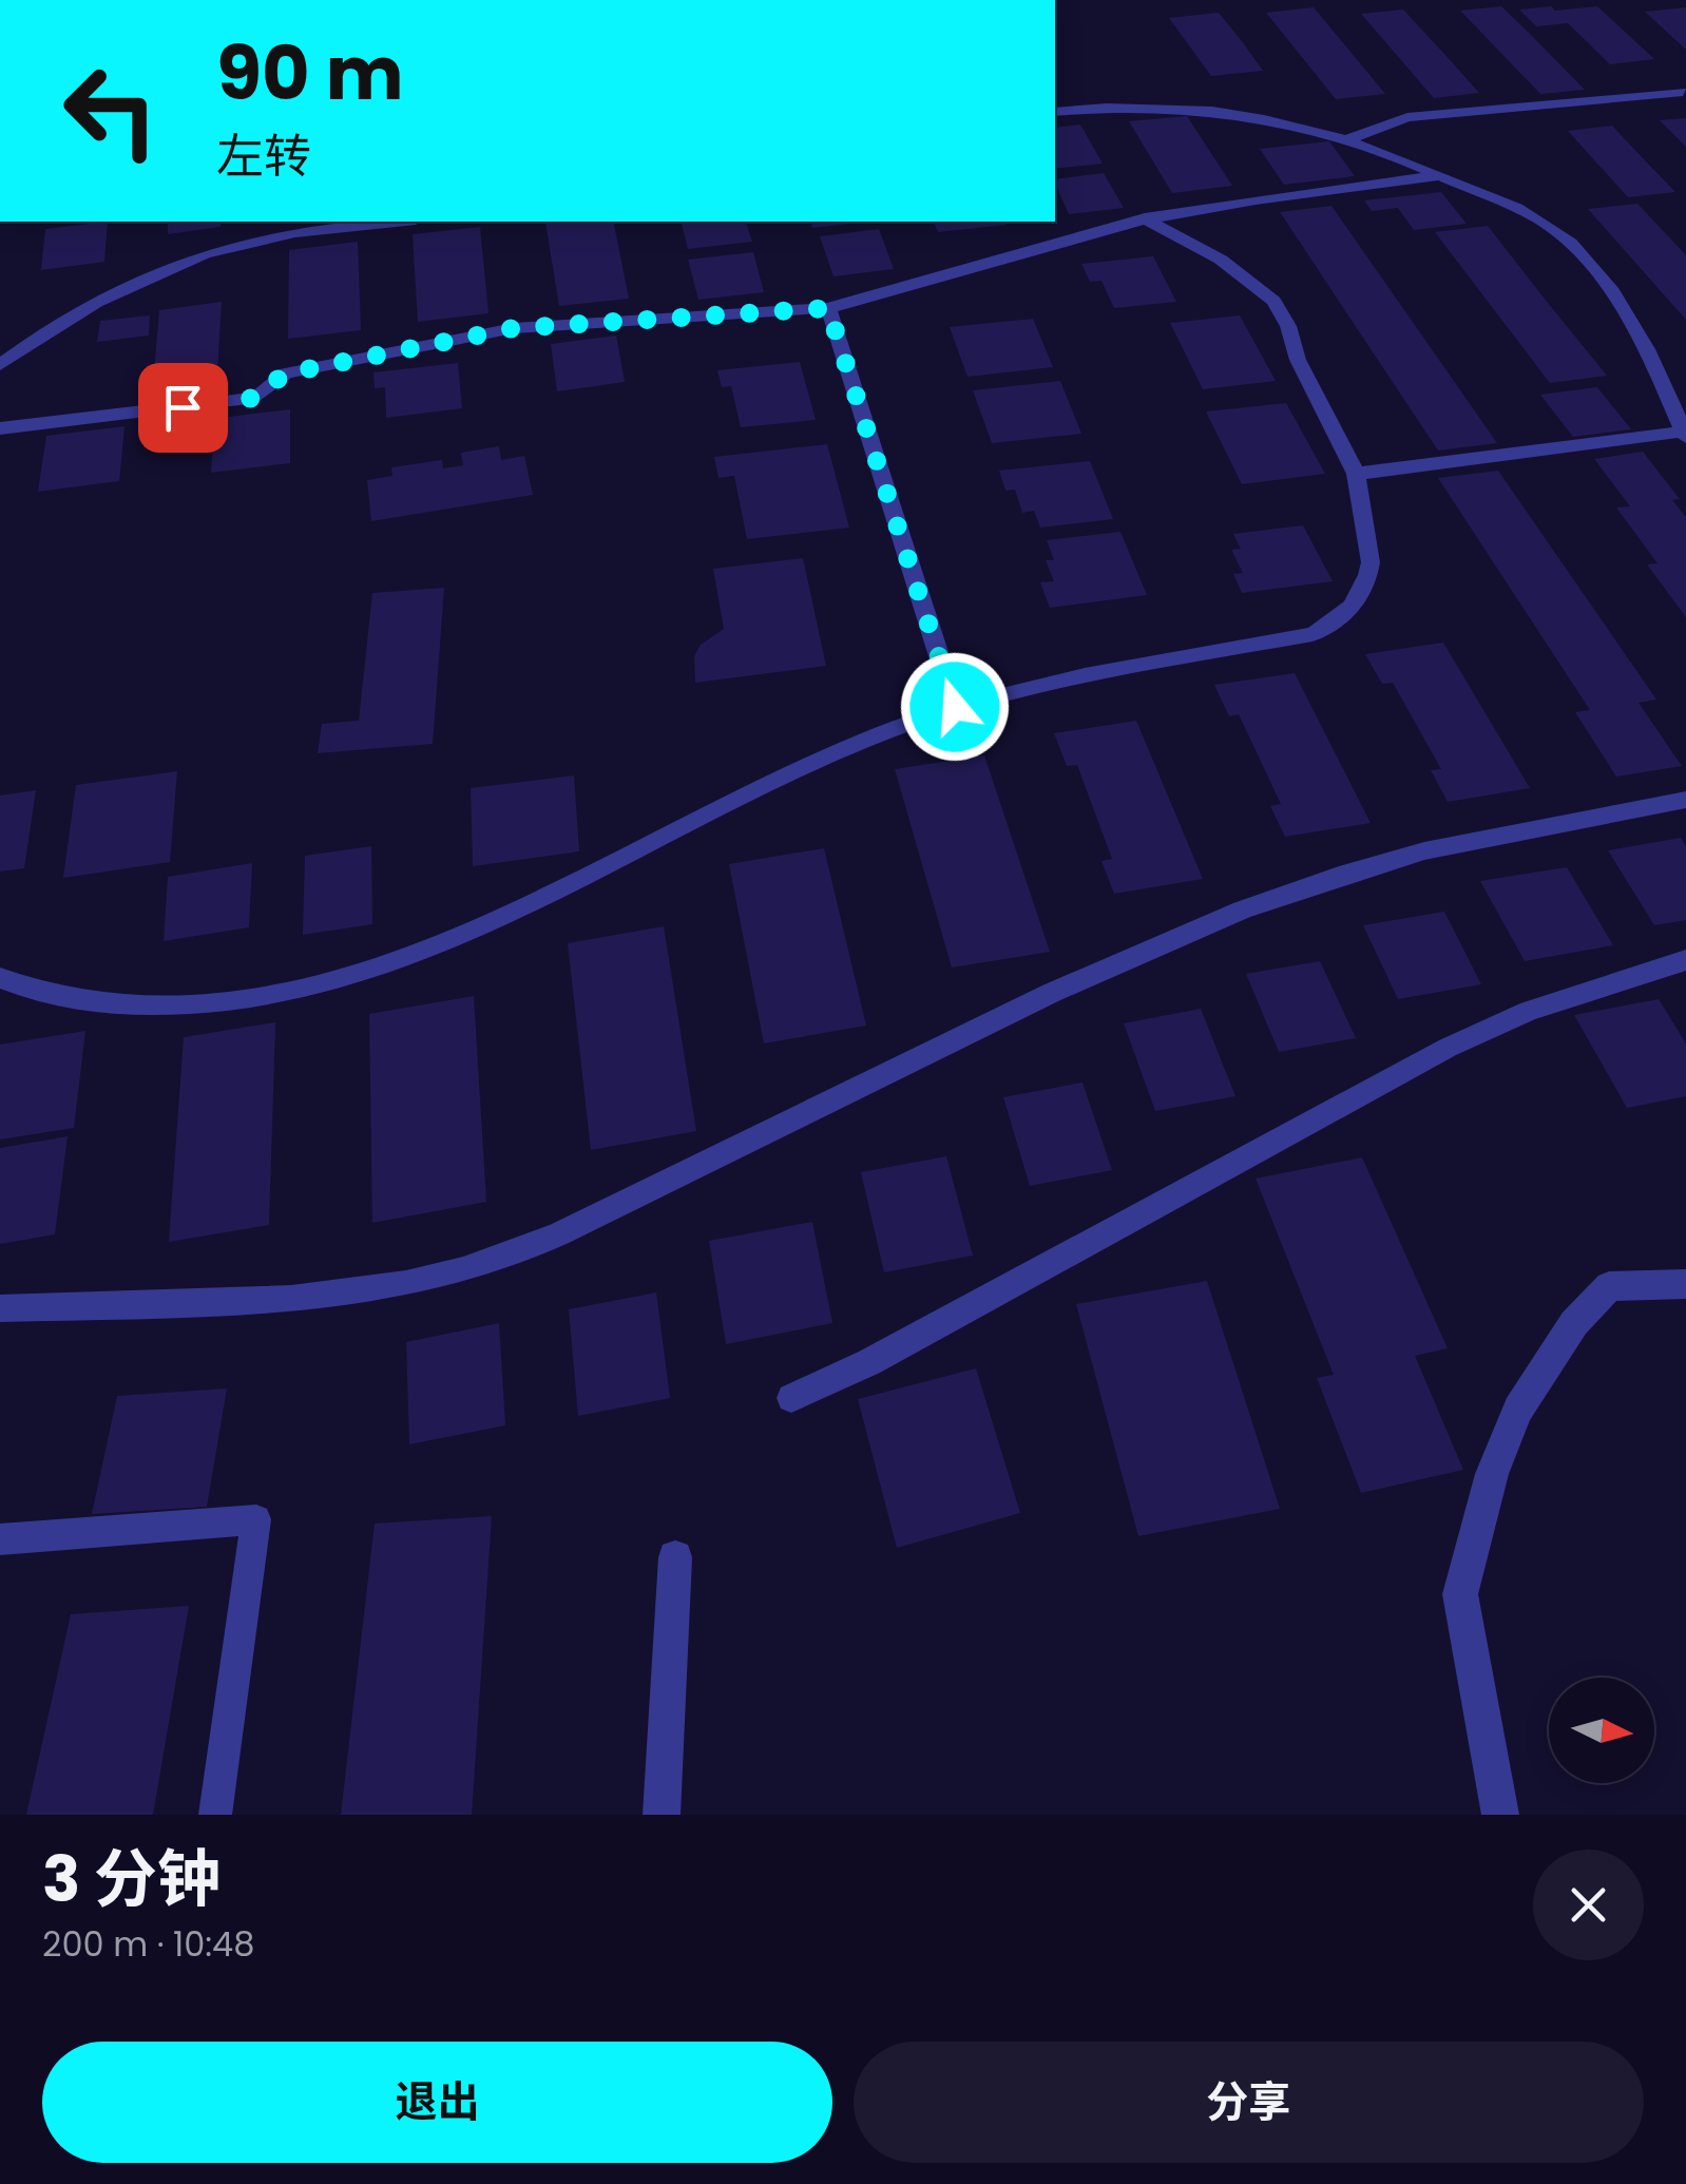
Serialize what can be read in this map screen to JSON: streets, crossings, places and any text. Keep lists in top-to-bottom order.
{
  "north": "right",
  "page": {
    "turn": ["90 m", "左转"],
    "heading": ["3 分钟", "200 m · 10:48"],
    "buttons": ["退出", "分享"]
  }
}
